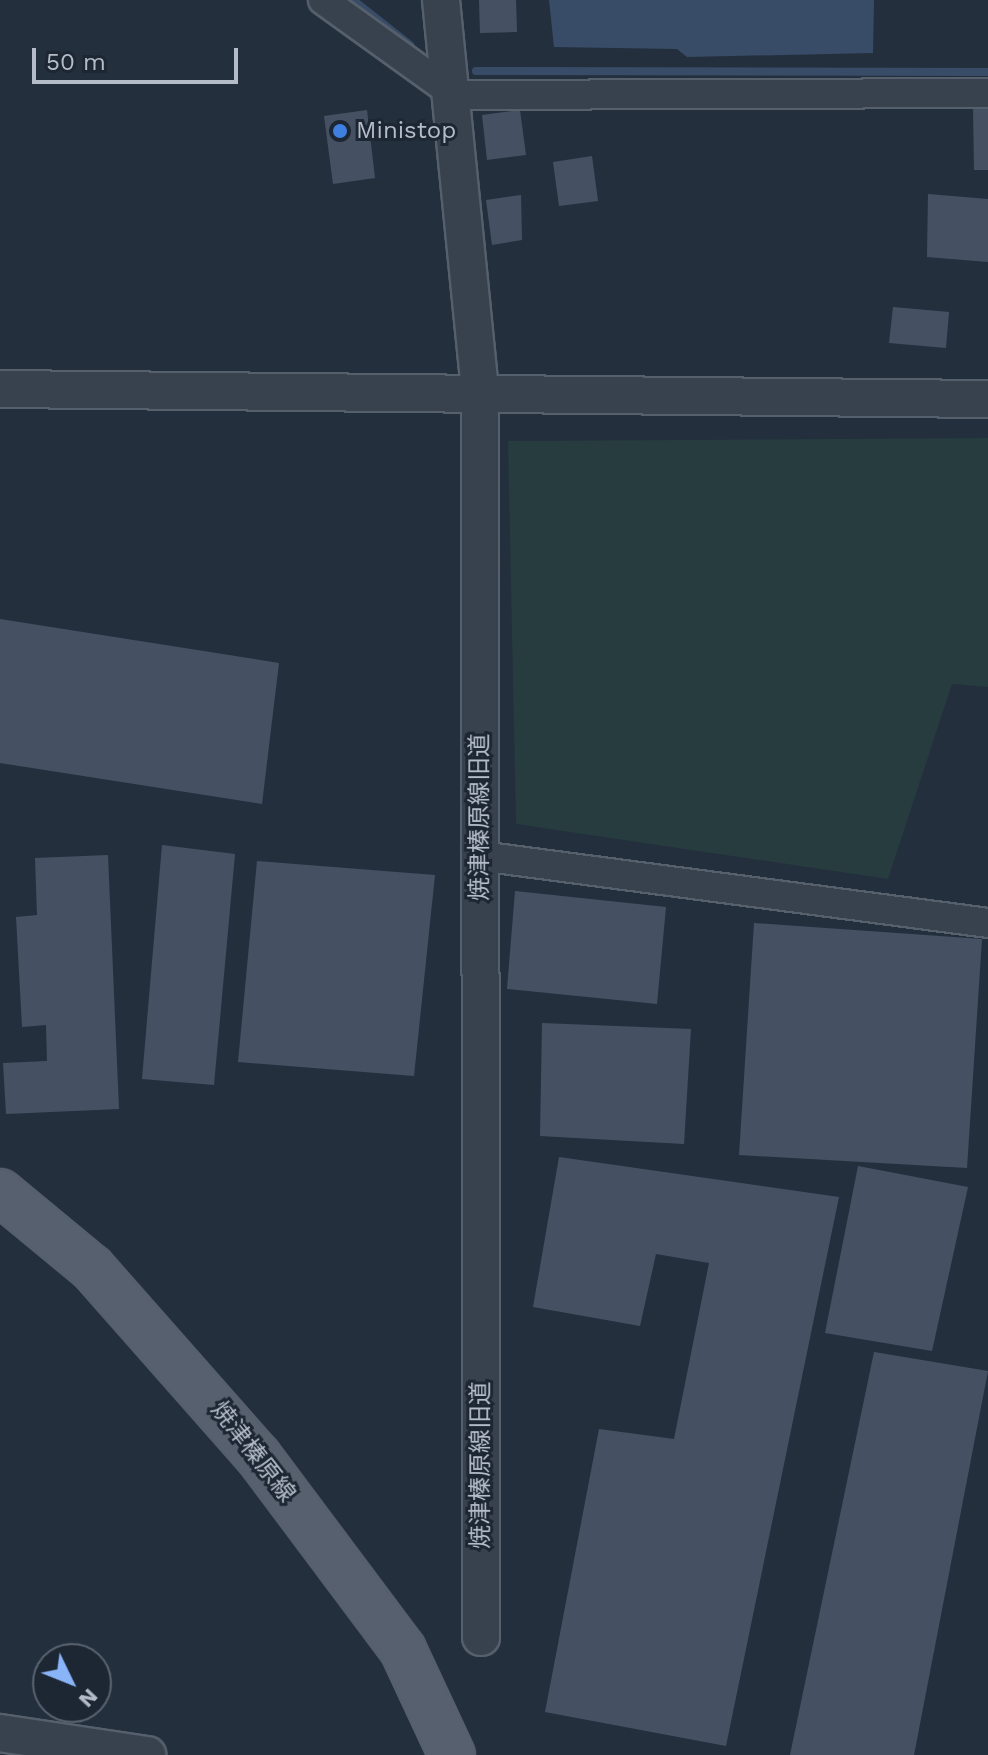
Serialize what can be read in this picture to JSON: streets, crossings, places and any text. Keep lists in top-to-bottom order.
{
  "streets": {
    "main road": ["焼津榛原線"],
    "street": ["焼津榛原線旧道"]
  },
  "places": ["Ministop"],
  "scale_bar": "50 m",
  "north": "bottom right"
}
